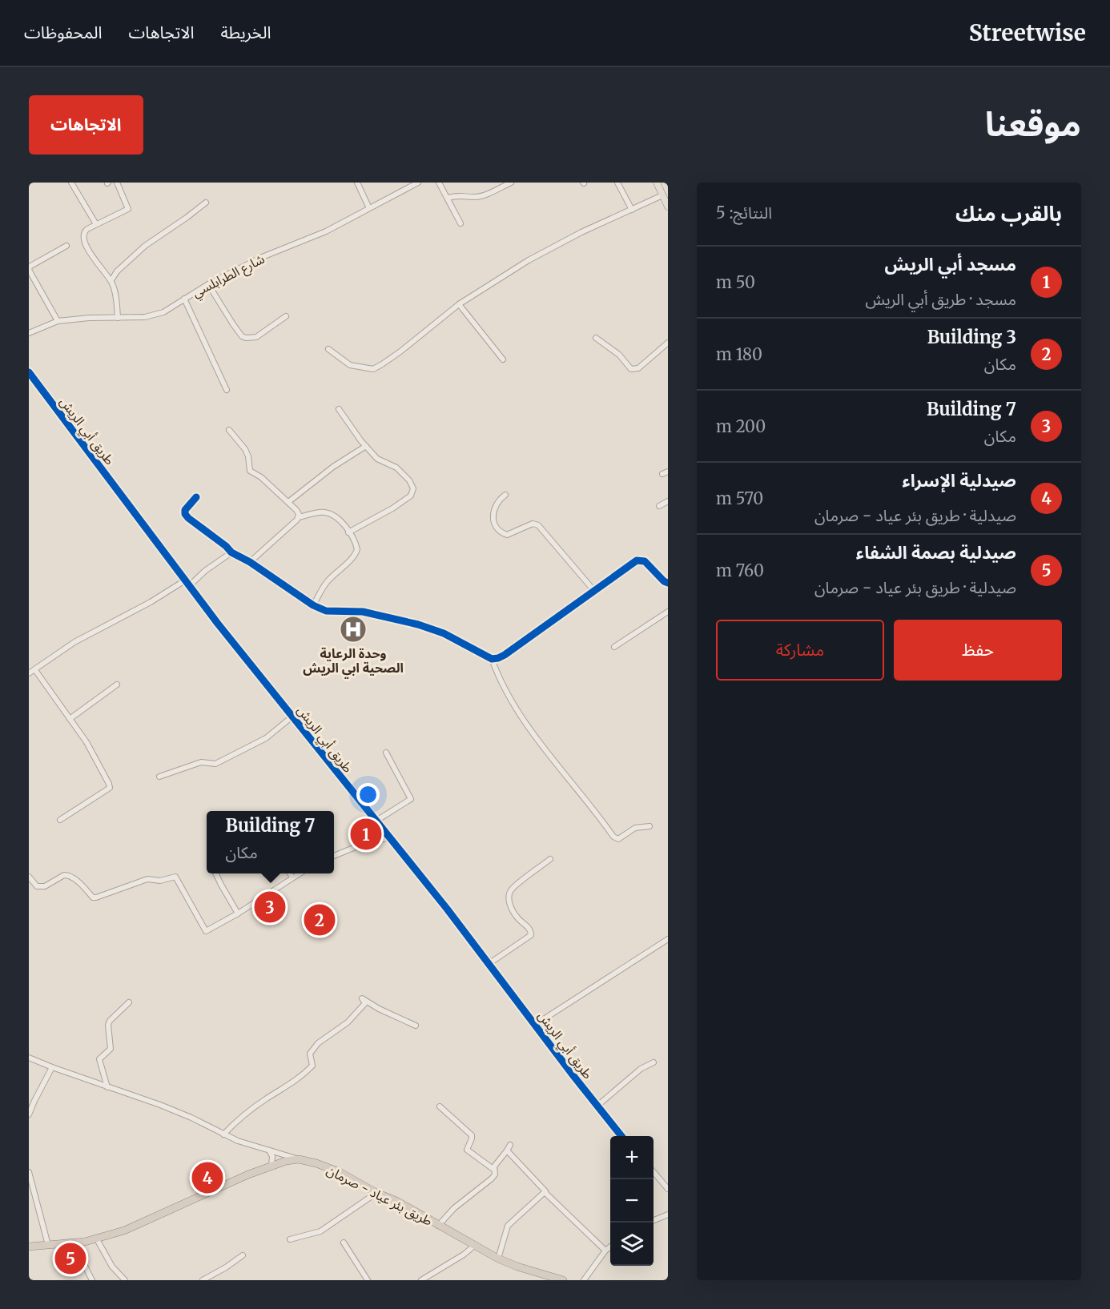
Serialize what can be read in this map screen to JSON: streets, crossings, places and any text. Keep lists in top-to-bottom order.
{
  "streets": {
    "highway": ["طريق بئر عياد - صرمان"],
    "street": ["شارع الطرابلسي", "طريق أبي الريش"]
  },
  "places": {
    "hospital": ["وحدة الرعاية الصحية ابي الريش"]
  },
  "page": {
    "header": "Streetwise",
    "nav": ["الخريطة", "الاتجاهات", "المحفوظات"],
    "title": "موقعنا",
    "buttons": [
      "الاتجاهات",
      ["حفظ", "مشاركة"]
    ],
    "heading": ["بالقرب منك", "النتائج: 5"],
    "list": [
      {
        "mark": "1",
        "name": "مسجد أبي الريش",
        "note": "مسجد · طريق أبي الريش",
        "value": "50 m"
      },
      {
        "mark": "2",
        "name": "Building 3",
        "note": "مكان",
        "value": "180 m"
      },
      {
        "mark": "3",
        "name": "Building 7",
        "note": "مكان",
        "value": "200 m"
      },
      {
        "mark": "4",
        "name": "صيدلية الإسراء",
        "note": "صيدلية · طريق بئر عياد - صرمان",
        "value": "570 m"
      },
      {
        "mark": "5",
        "name": "صيدلية بصمة الشفاء",
        "note": "صيدلية · طريق بئر عياد - صرمان",
        "value": "760 m"
      }
    ],
    "popup": ["Building 7", "مكان"],
    "pins": [
      "1",
      "3",
      "2",
      "4",
      "5"
    ],
    "map_buttons": ["+", "−"]
  }
}
